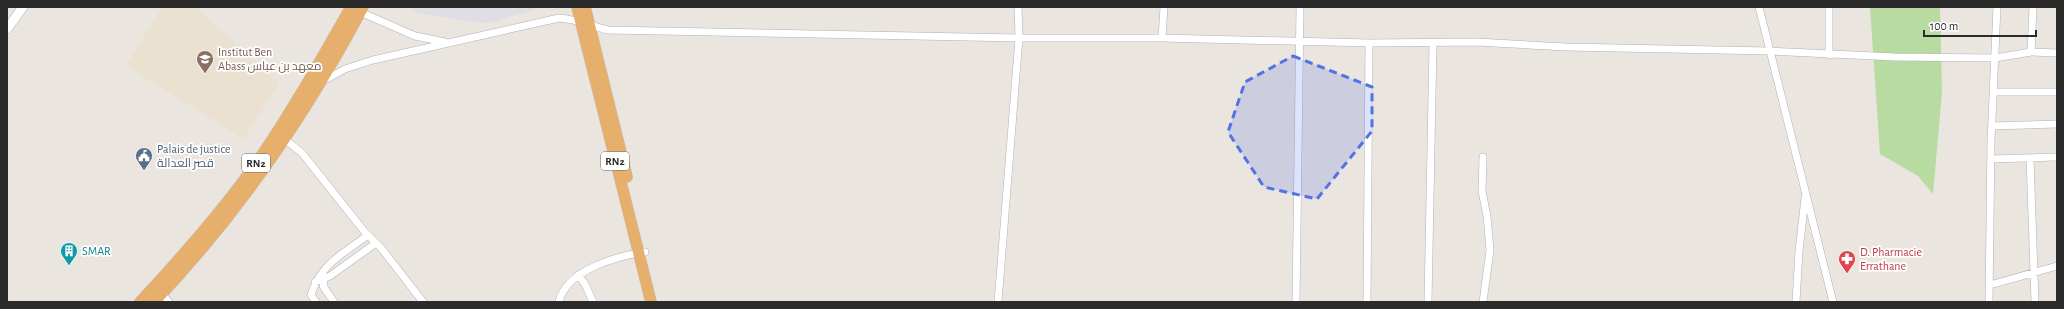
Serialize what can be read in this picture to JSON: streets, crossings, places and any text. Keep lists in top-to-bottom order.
{
  "streets": {
    "highway": ["RN2"]
  },
  "places": {
    "school or university": ["Institut Ben Abass معهد بن عباس"],
    "public building": ["Palais de justice قصر العدالة"],
    "building": ["SMAR"],
    "pharmacy": ["D. Pharmacie Errathane"]
  },
  "scale_bar": "100 m"
}
